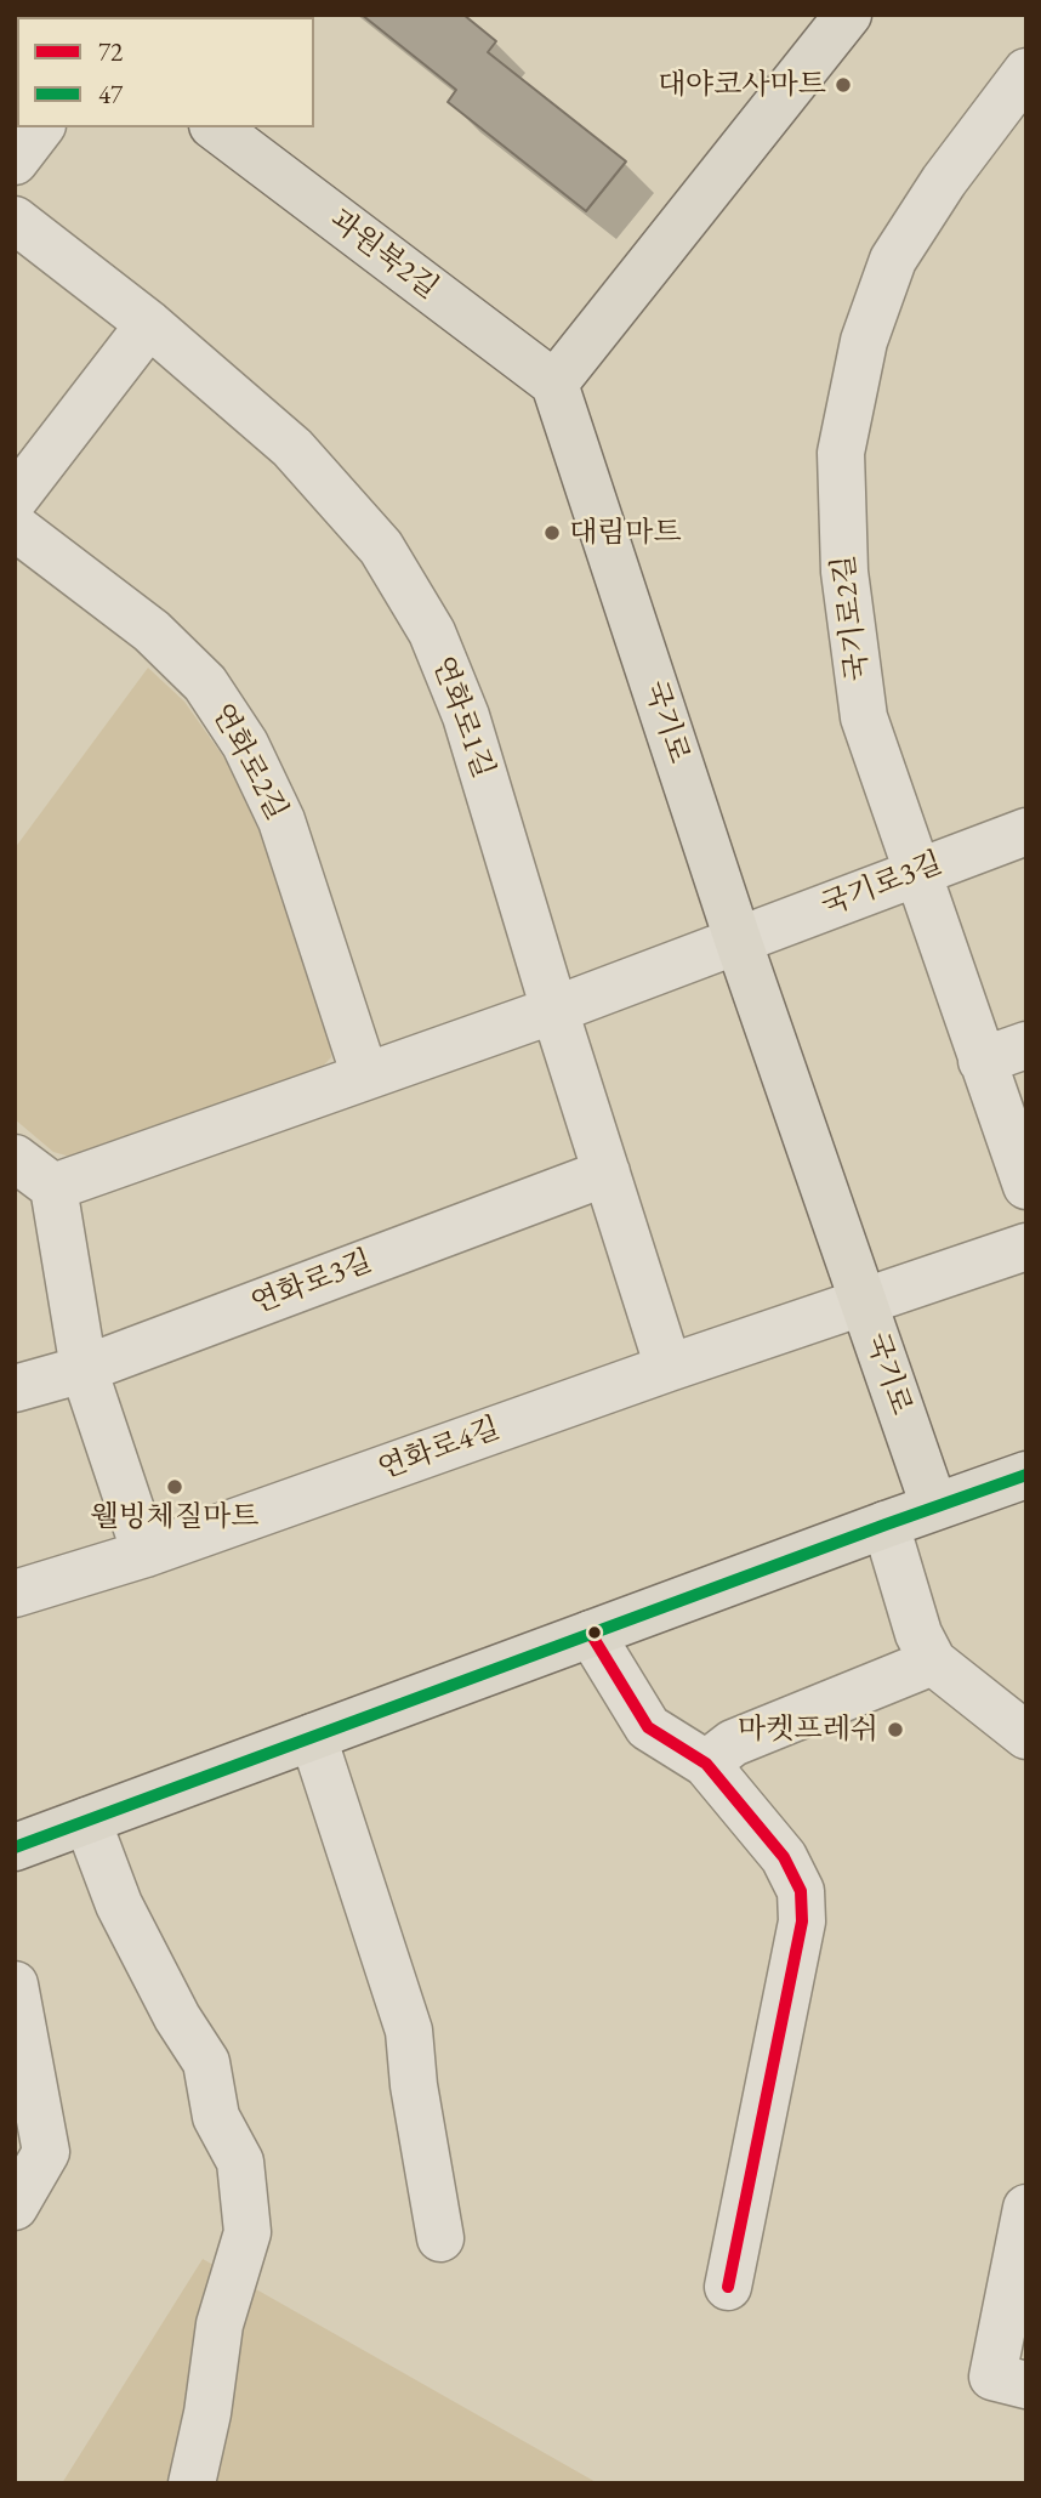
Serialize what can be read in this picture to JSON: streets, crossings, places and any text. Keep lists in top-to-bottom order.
{
  "streets": {
    "main road": ["과원북2길", "국기로"],
    "street": [
      "국기로2길",
      "연화로1길",
      "연화로2길",
      "국기로3길",
      "연화로3길",
      "연화로4길"
    ]
  },
  "crossings": [
    ["과원북2길", "국기로"],
    ["국기로2길", "국기로3길"],
    ["연화로1길", "연화로3길"],
    ["연화로1길", "연화로4길"],
    ["국기로", "국기로3길"],
    ["국기로", "연화로4길"]
  ],
  "places": [
    "대야코사마트",
    "대림마트",
    "웰빙체질마트",
    "마켓프레쉬"
  ],
  "lines": ["transit line 47", "transit line 72"],
  "legend": ["72", "47"]
}
